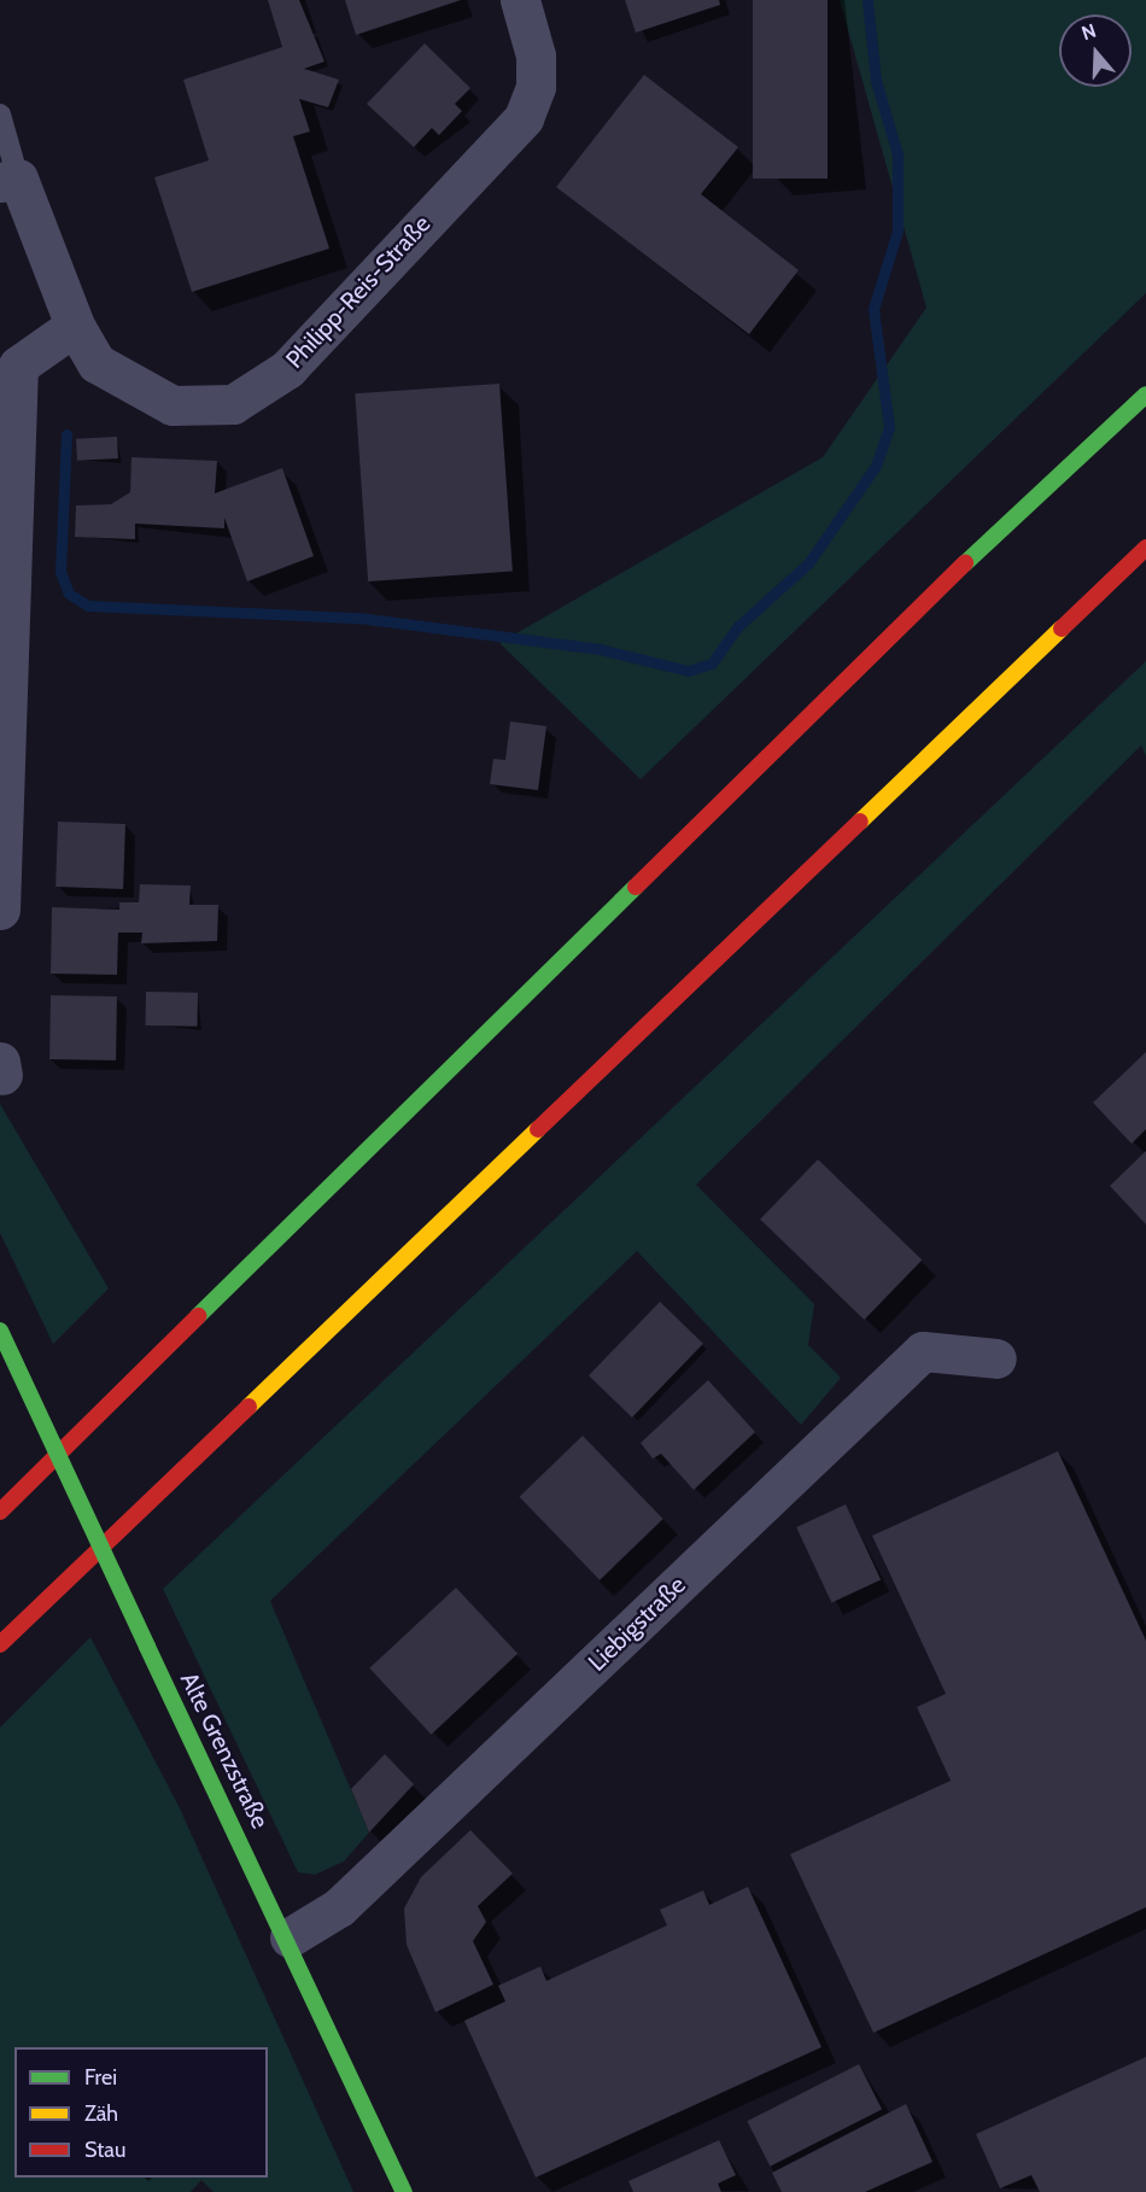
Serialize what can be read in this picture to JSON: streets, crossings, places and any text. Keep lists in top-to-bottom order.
{
  "streets": {
    "main road": ["Alte Grenzstraße"],
    "street": ["Philipp-Reis-Straße", "Liebigstraße"]
  },
  "crossings": [
    ["Liebigstraße", "Alte Grenzstraße"]
  ],
  "legend": ["Frei", "Zäh", "Stau"],
  "north": "top"
}
